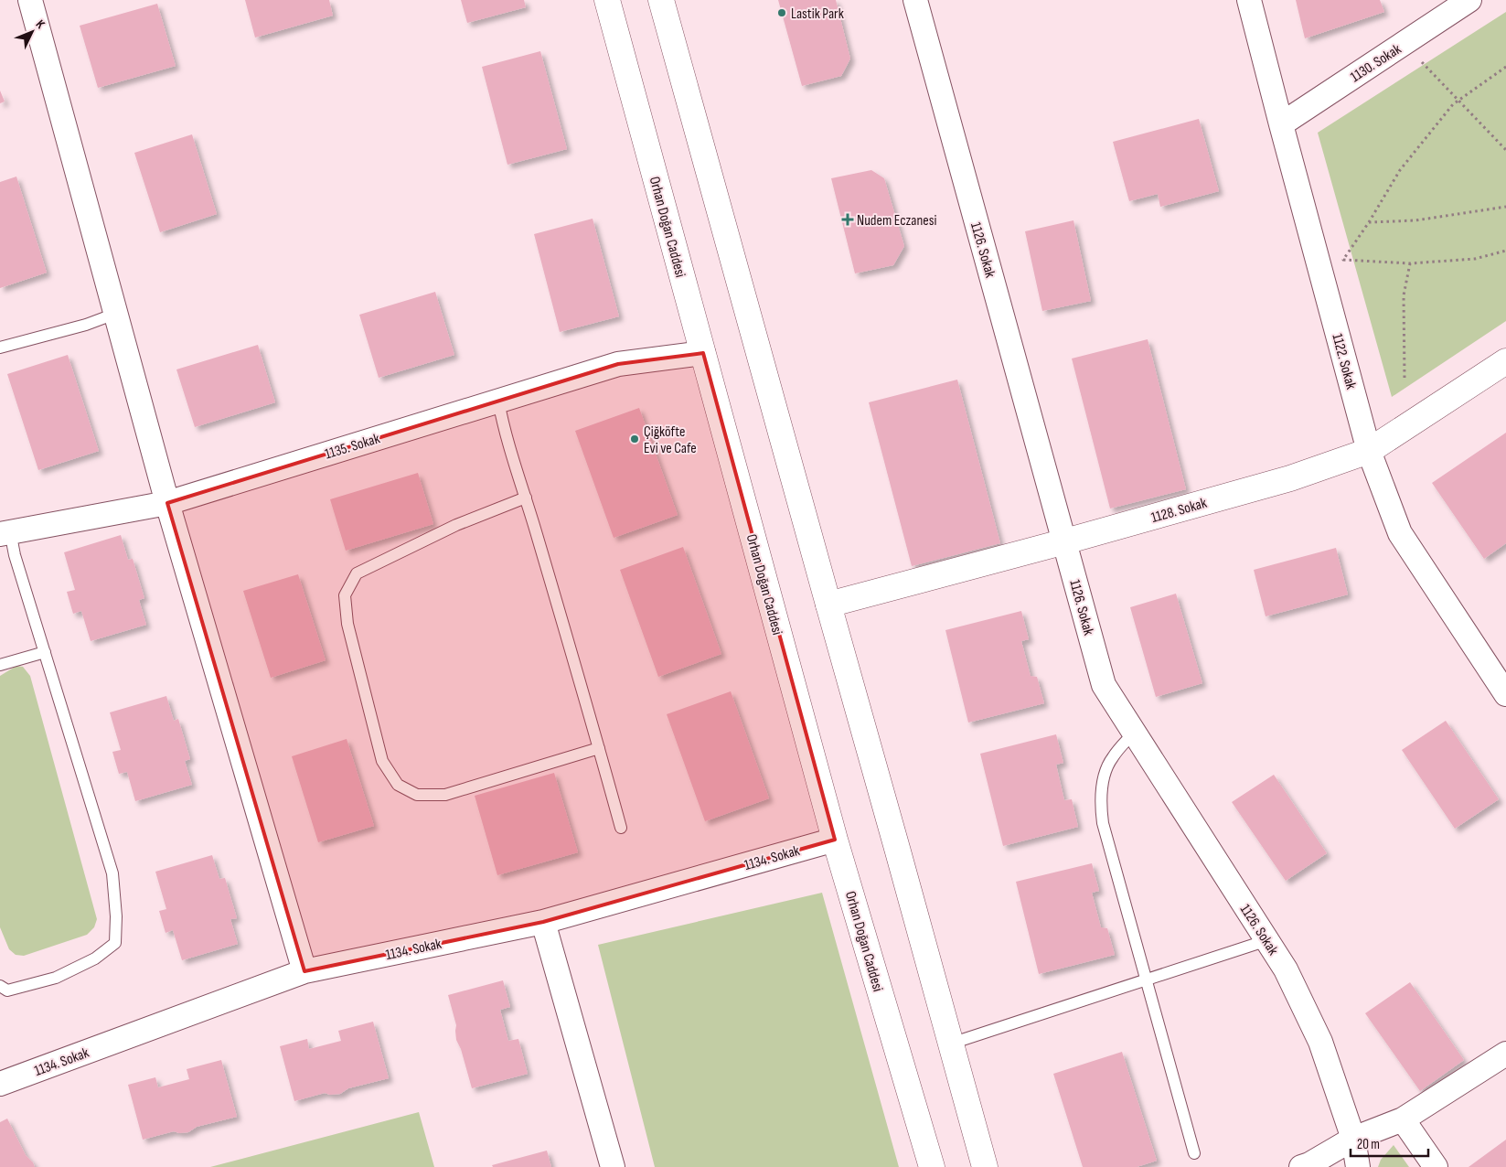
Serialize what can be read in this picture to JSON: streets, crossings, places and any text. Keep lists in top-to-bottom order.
{
  "streets": {
    "main road": ["Orhan Doğan Caddesi", "1128. Sokak"],
    "street": [
      "1130. Sokak",
      "1126. Sokak",
      "1122. Sokak",
      "1135. Sokak",
      "1134. Sokak"
    ]
  },
  "crossings": [
    ["1130. Sokak", "1122. Sokak"],
    ["Orhan Doğan Caddesi", "1135. Sokak"],
    ["Orhan Doğan Caddesi", "1134. Sokak"],
    ["1126. Sokak", "1128. Sokak"],
    ["1122. Sokak", "1128. Sokak"]
  ],
  "places": {
    "other": ["Lastik Park", "Çiğköfte Evi ve Cafe"],
    "health": ["Nudem Eczanesi"]
  },
  "scale_bar": "20 m",
  "north": "top right"
}
